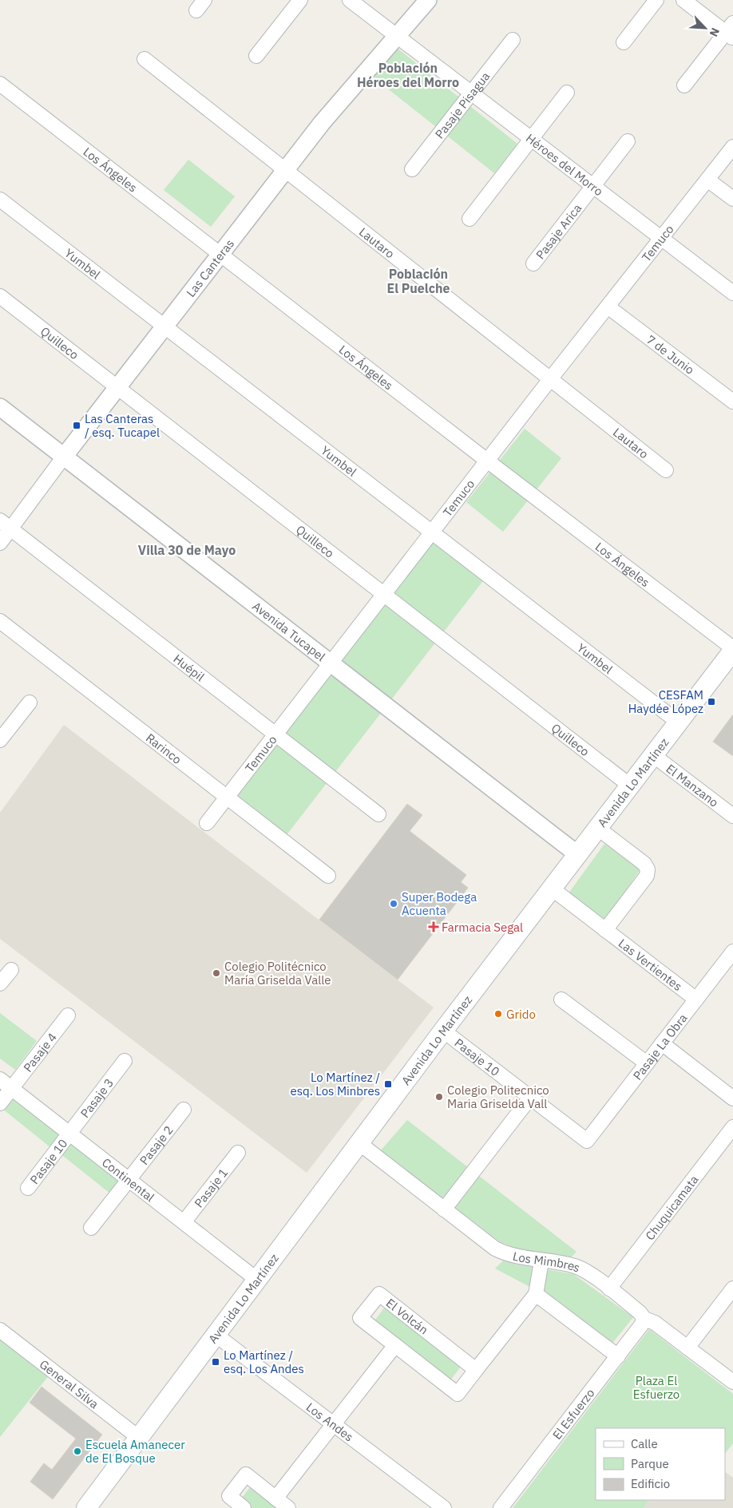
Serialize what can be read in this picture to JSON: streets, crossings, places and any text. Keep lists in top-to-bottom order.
{
  "streets": {
    "main road": ["Avenida Lo Martínez"],
    "street": [
      "Pasaje Pisagua",
      "Héroes del Morro",
      "Los Ángeles",
      "Pasaje Arica",
      "Lautaro",
      "Temuco",
      "Yumbel",
      "Las Canteras",
      "Quilleco",
      "7 de Junio",
      "Avenida Tucapel",
      "Huépil",
      "Rarinco",
      "El Manzano",
      "Las Vertientes",
      "Pasaje La Obra",
      "Pasaje 4",
      "Pasaje 10",
      "Pasaje 3",
      "Pasaje 2",
      "Continental",
      "Pasaje 1",
      "Chuquicamata",
      "Los Mimbres",
      "El Volcán",
      "General Silva",
      "El Esfuerzo",
      "Los Andes"
    ]
  },
  "crossings": [
    ["Pasaje Pisagua", "Héroes del Morro"],
    ["Héroes del Morro", "Pasaje Arica"],
    ["Héroes del Morro", "Temuco"],
    ["Héroes del Morro", "Las Canteras"],
    ["Los Ángeles", "Temuco"],
    ["Los Ángeles", "Las Canteras"],
    ["Los Ángeles", "Avenida Lo Martínez"],
    ["Lautaro", "Temuco"],
    ["Lautaro", "Las Canteras"],
    ["Temuco", "Yumbel"],
    ["Temuco", "Quilleco"],
    ["Temuco", "7 de Junio"],
    ["Temuco", "Avenida Tucapel"],
    ["Temuco", "Huépil"],
    ["Temuco", "Rarinco"],
    ["Yumbel", "Las Canteras"],
    ["Yumbel", "Avenida Lo Martínez"],
    ["Las Canteras", "Quilleco"],
    ["Las Canteras", "Avenida Tucapel"],
    ["Las Canteras", "Huépil"],
    ["Quilleco", "Avenida Lo Martínez"],
    ["Avenida Tucapel", "Avenida Lo Martínez"],
    ["Avenida Lo Martínez", "El Manzano"],
    ["Avenida Lo Martínez", "Las Vertientes"],
    ["Avenida Lo Martínez", "Pasaje 10"],
    ["Avenida Lo Martínez", "Continental"],
    ["Avenida Lo Martínez", "Los Mimbres"],
    ["Avenida Lo Martínez", "General Silva"],
    ["Avenida Lo Martínez", "Los Andes"],
    ["Las Vertientes", "Pasaje La Obra"],
    ["Pasaje La Obra", "Pasaje 10"],
    ["Pasaje 4", "Continental"],
    ["Pasaje 10", "Pasaje 3"],
    ["Pasaje 10", "Continental"],
    ["Pasaje 3", "Continental"],
    ["Pasaje 2", "Continental"],
    ["Continental", "Pasaje 1"],
    ["Chuquicamata", "Los Mimbres"],
    ["Los Mimbres", "El Volcán"],
    ["Los Mimbres", "El Esfuerzo"]
  ],
  "districts": ["Población Héroes del Morro", "Población El Puelche", "Villa 30 de Mayo"],
  "parks": ["Plaza El Esfuerzo"],
  "places": {
    "transit": [
      "Las Canteras / esq. Tucapel",
      "CESFAM Haydée López",
      "Lo Martínez / esq. Los Minbres",
      "Lo Martínez / esq. Los Andes"
    ],
    "other": [
      "Super Bodega Acuenta",
      "Colegio Politécnico María Griselda Valle",
      "Grido",
      "Colegio Politecnico Maria Griselda Vall",
      "Escuela Amanecer de El Bosque"
    ],
    "health": ["Farmacia Segal"]
  },
  "legend": ["Calle", "Parque", "Edificio"],
  "north": "bottom right"
}
